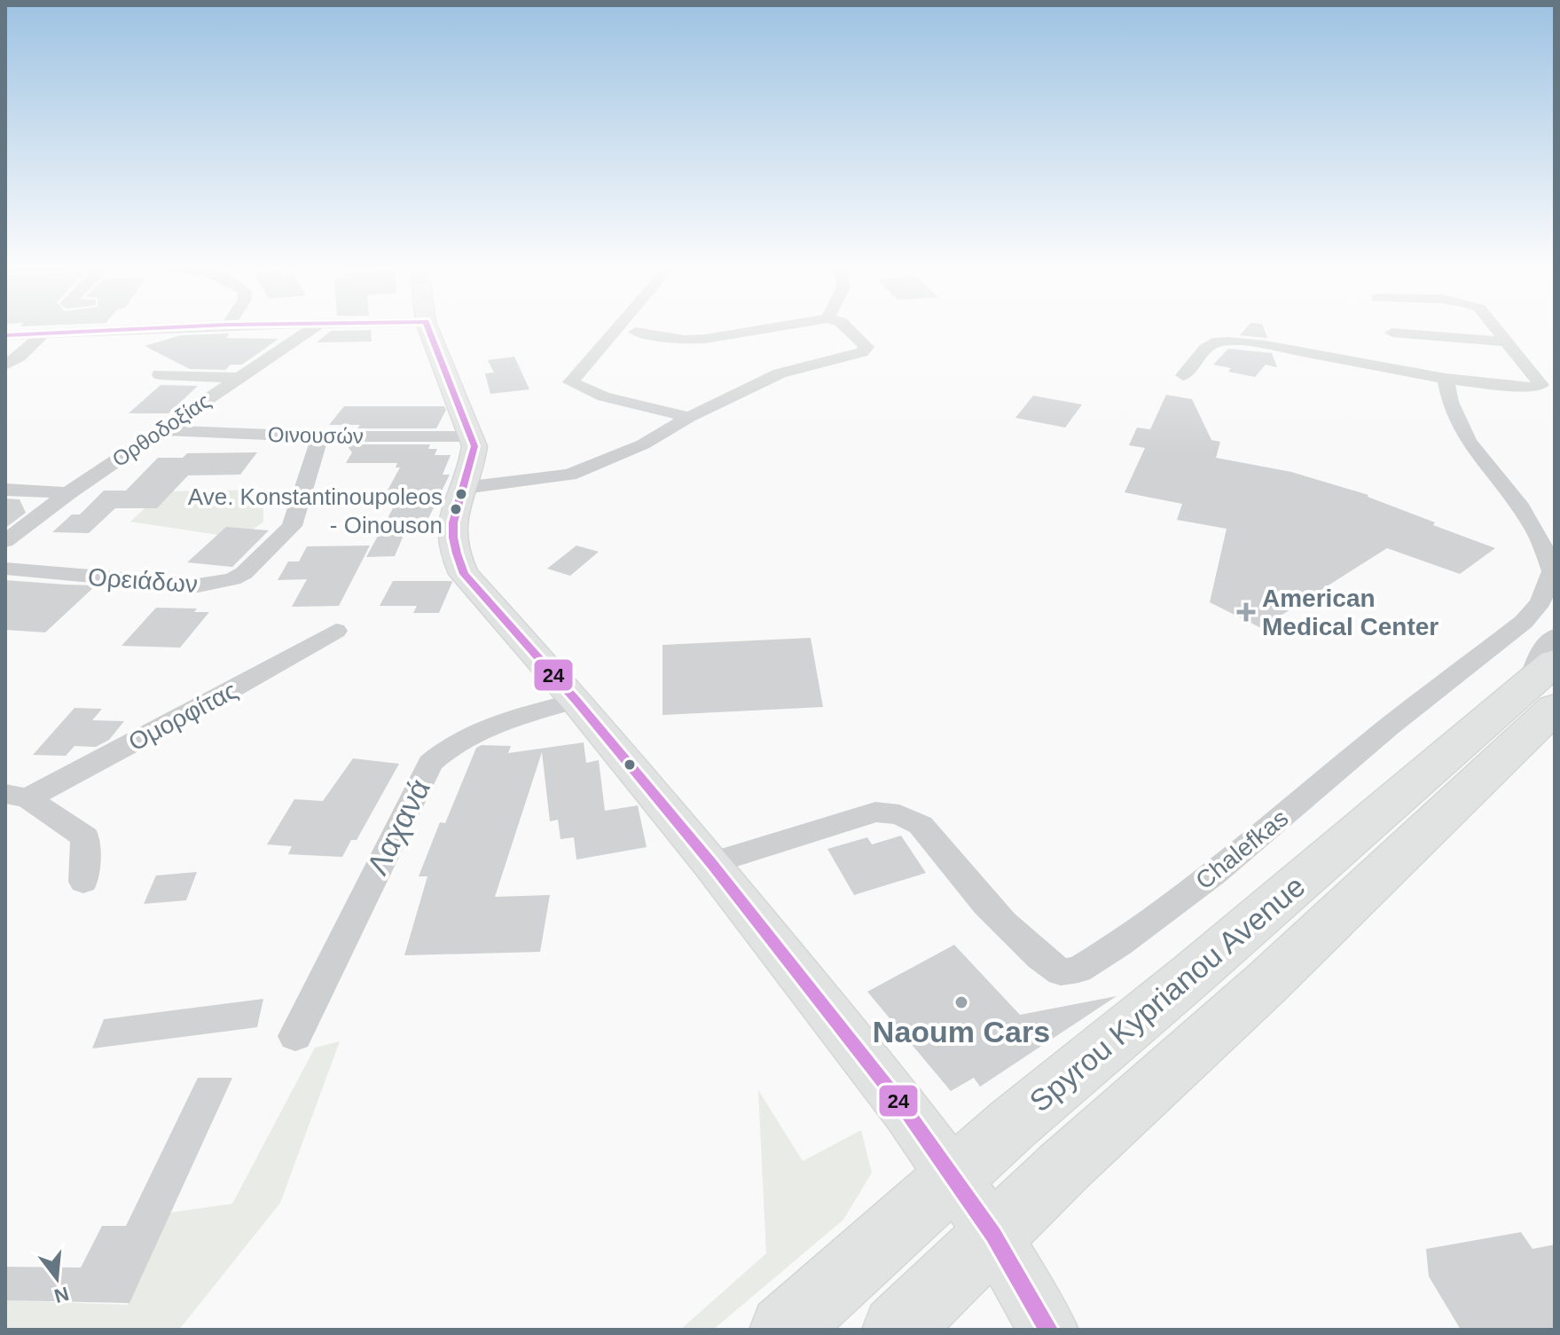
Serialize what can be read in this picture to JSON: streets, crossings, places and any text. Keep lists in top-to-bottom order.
{
  "streets": {
    "main road": ["Spyrou Kyprianou Avenue"],
    "street": [
      "Ορθοδοξίας",
      "Οινουσών",
      "Ορειάδων",
      "Ομορφίτας",
      "Λαχανά",
      "Chalefkas"
    ]
  },
  "crossings": [
    ["Ορθοδοξίας", "Οινουσών"],
    ["Οινουσών", "Ορειάδων"]
  ],
  "places": {
    "other": ["Ave. Konstantinoupoleos - Oinouson", "Naoum Cars"],
    "health": ["American Medical Center"]
  },
  "lines": ["transit line 24"],
  "north": "bottom"
}
